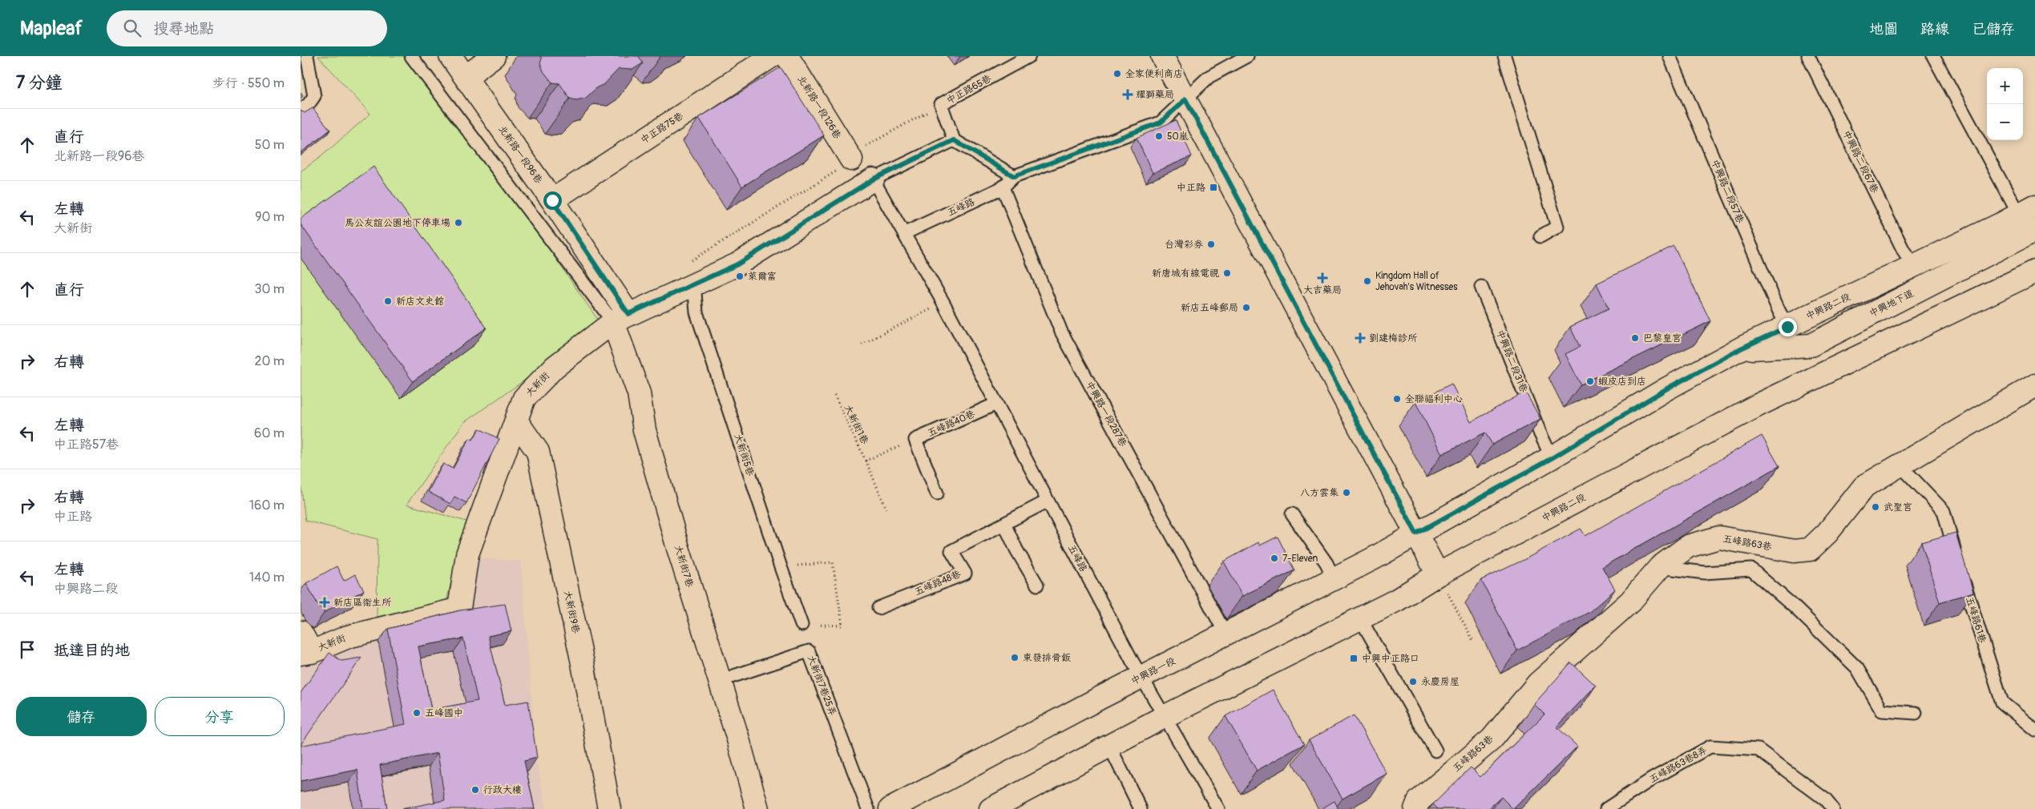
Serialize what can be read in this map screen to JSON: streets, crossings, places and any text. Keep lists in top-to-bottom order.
{
  "streets": {
    "street": [
      "北新路一段126巷",
      "中正路75巷",
      "北新路一段96巷",
      "中興地下道",
      "中興路二段",
      "大新街",
      "五峰路63巷",
      "大新街7巷",
      "大新街9巷",
      "中興路一段"
    ],
    "lane": [
      "中正路65巷",
      "中興路二段67巷",
      "中興路二段57巷",
      "五峰路",
      "中興路二段31巷",
      "中興路一段287巷",
      "五峰路40巷",
      "大新街5巷",
      "五峰路48巷",
      "五峰路61巷",
      "大新街7巷25弄",
      "五峰路63巷8弄"
    ],
    "path": ["大新街1巷"]
  },
  "crossings": [
    ["中正路75巷", "北新路一段96巷"],
    ["北新路一段96巷", "大新街"],
    ["北新路一段96巷", "大新街7巷"],
    ["中興路二段67巷", "中興路二段"],
    ["中興路二段57巷", "中興路二段"],
    ["五峰路", "大新街"],
    ["五峰路", "中興路一段287巷"],
    ["五峰路", "五峰路40巷"],
    ["五峰路", "五峰路48巷"],
    ["五峰路", "中興路一段"],
    ["中興地下道", "中興路二段"],
    ["中興路二段", "中興路二段31巷"],
    ["中興路二段", "中興路一段"],
    ["大新街", "大新街5巷"],
    ["大新街", "大新街7巷"],
    ["大新街", "大新街9巷"],
    ["中興路一段287巷", "中興路一段"],
    ["大新街7巷", "大新街7巷25弄"]
  ],
  "places": {
    "other": [
      "全家便利商店",
      "50嵐",
      "馬公友誼公園地下停車場",
      "台灣彩券",
      "新唐城有線電視",
      "萊爾富",
      "Kingdom Hall of Jehovah's Witnesses",
      "新店文史館",
      "新店五峰郵局",
      "巴黎皇宮",
      "蝦皮店到店",
      "全聯福利中心",
      "八方雲集",
      "武聖宮",
      "7-Eleven",
      "東發排骨飯",
      "永慶房屋",
      "五峰國中",
      "行政大樓"
    ],
    "health": [
      "耀獅藥局",
      "大吉藥局",
      "劉建梅診所",
      "新店區衛生所"
    ],
    "transit": ["中正路", "中興中正路口"]
  },
  "page": {
    "header": "Mapleaf",
    "search": "搜尋地點",
    "nav": ["地圖", "路線", "已儲存"],
    "heading": ["7 分鐘", "步行 · 550 m"],
    "map_buttons": ["+", "−"],
    "list": [
      ["直行", "北新路一段96巷", "50 m"],
      ["左轉", "大新街", "90 m"],
      ["直行", "30 m"],
      ["右轉", "20 m"],
      ["左轉", "中正路57巷", "60 m"],
      ["右轉", "中正路", "160 m"],
      ["左轉", "中興路二段", "140 m"],
      "抵達目的地"
    ],
    "buttons": ["儲存", "分享"]
  }
}
